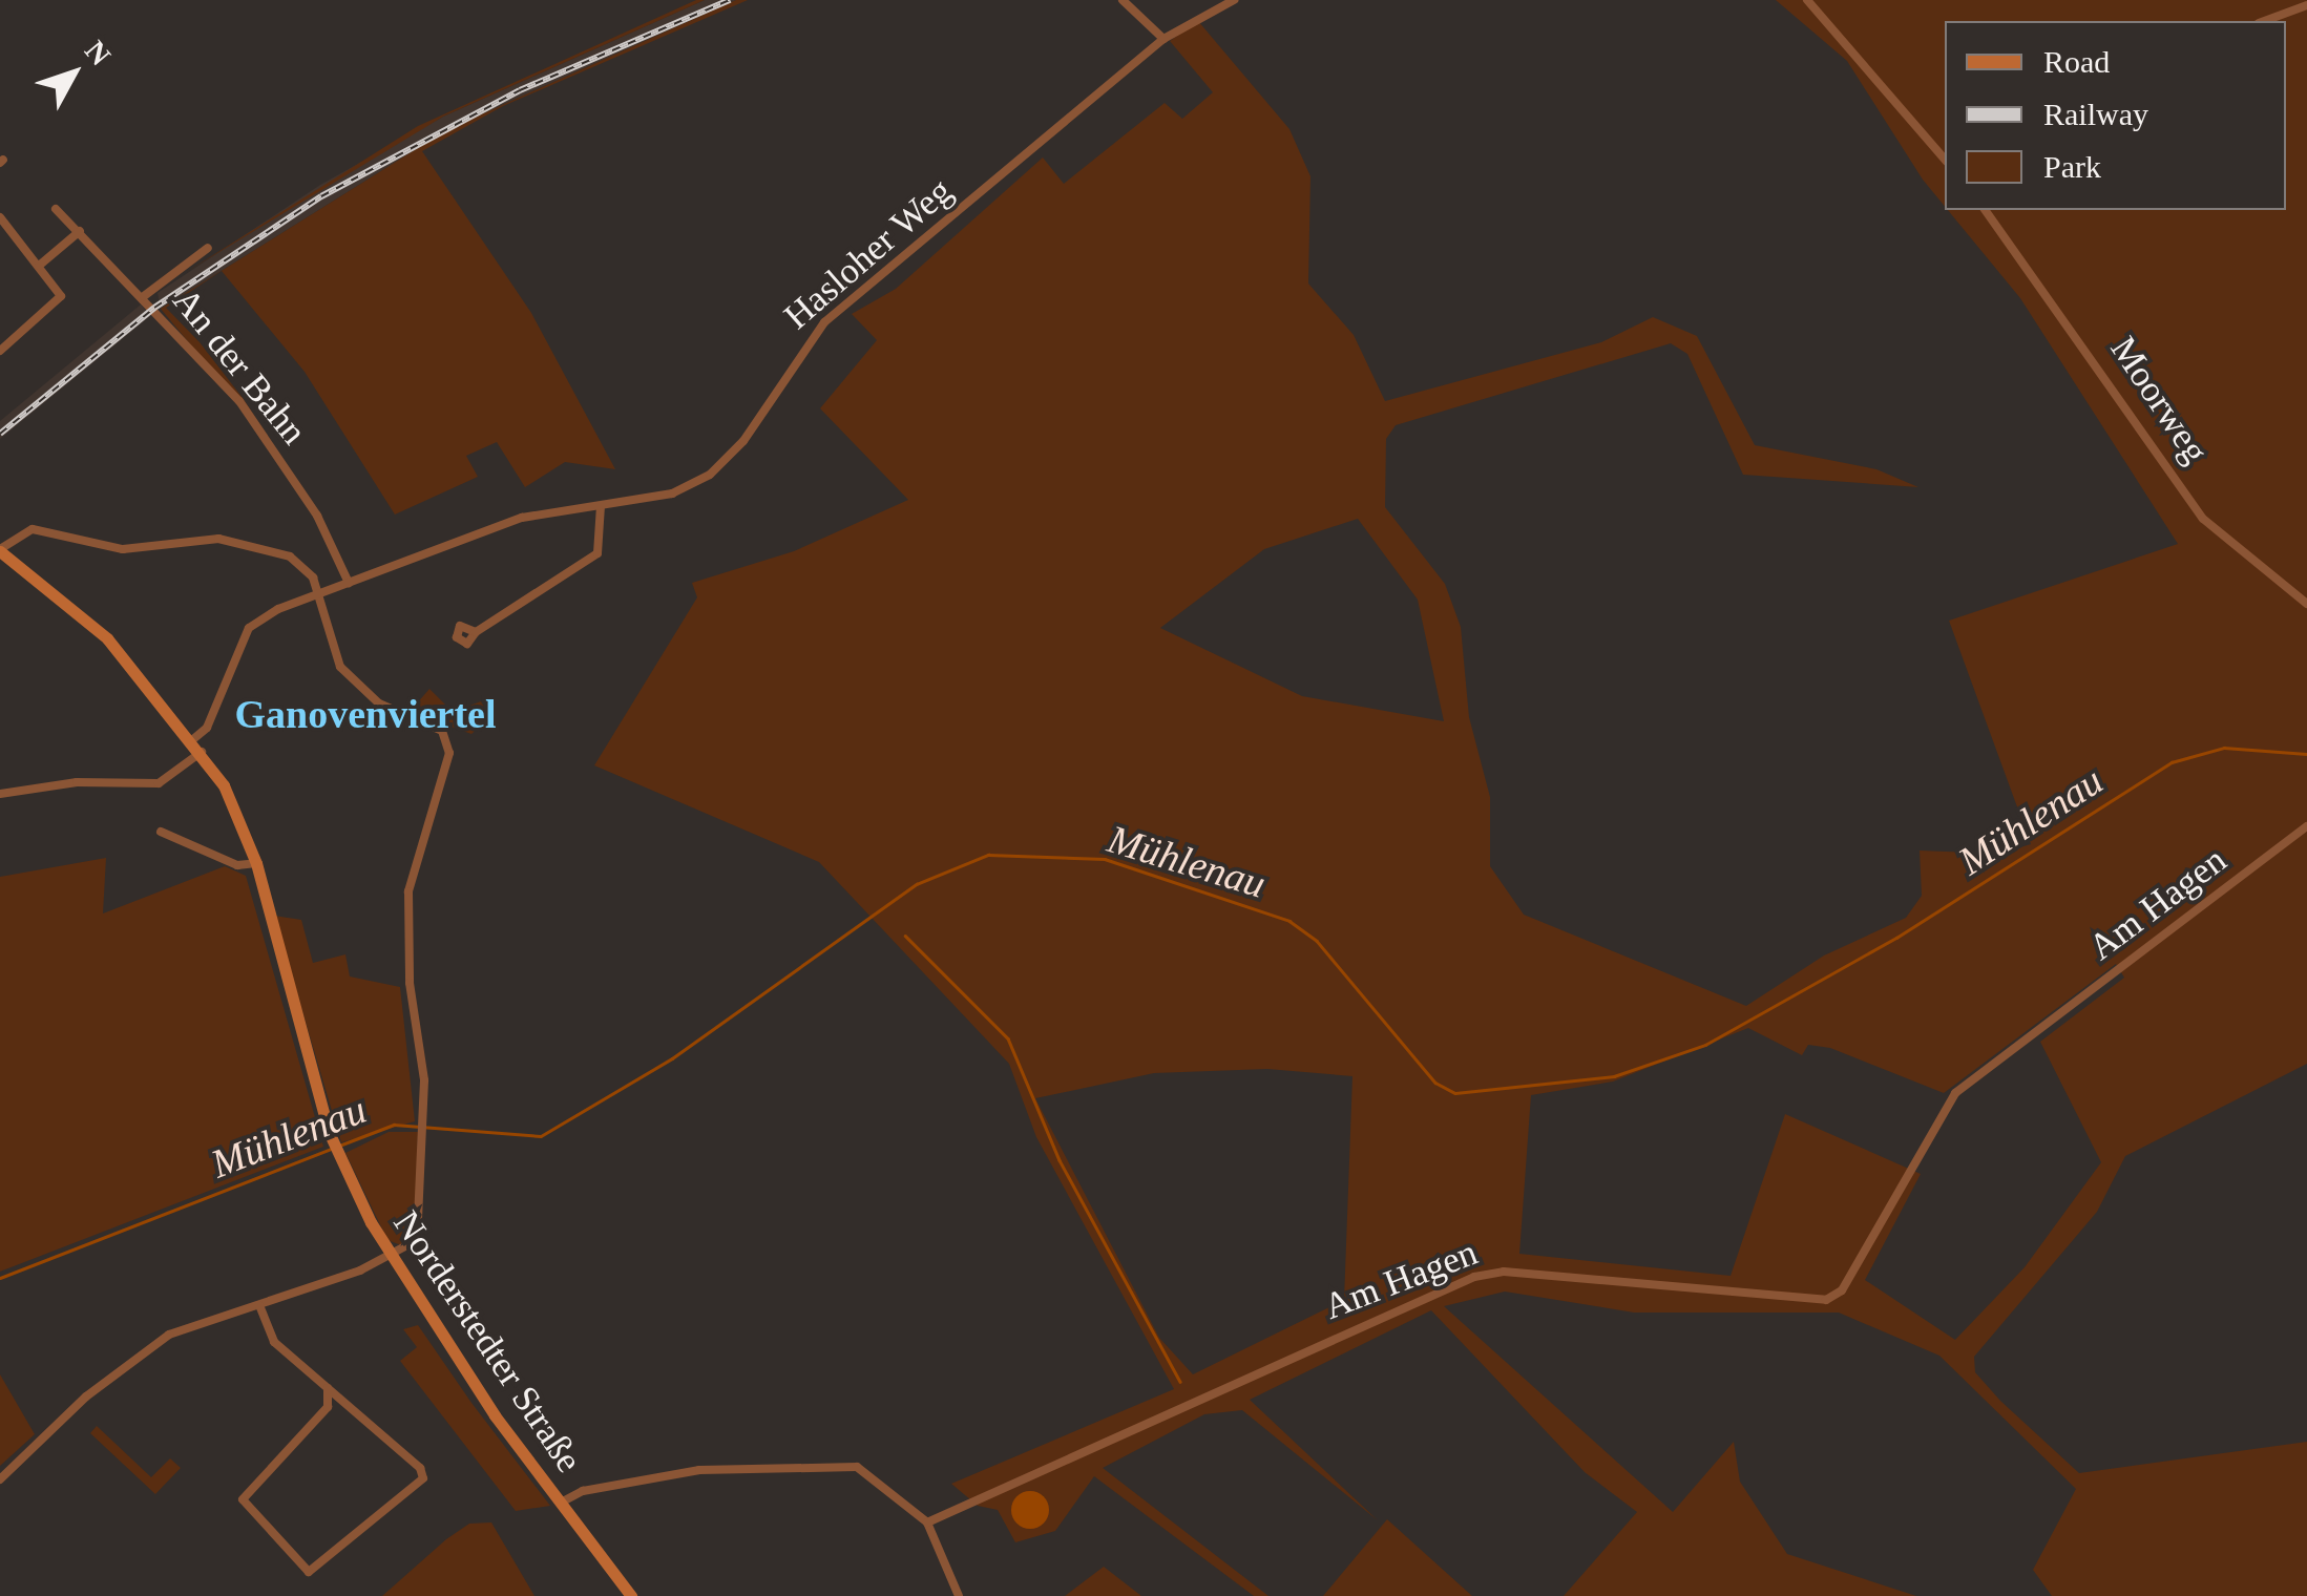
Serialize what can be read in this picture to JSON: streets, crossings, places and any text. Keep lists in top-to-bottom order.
{
  "streets": {
    "main road": ["Norderstedter Straße"],
    "street": [
      "Hasloher Weg",
      "An der Bahn",
      "Moorweg",
      "Am Hagen"
    ]
  },
  "crossings": [
    ["Hasloher Weg", "An der Bahn"],
    ["Hasloher Weg", "Norderstedter Straße"]
  ],
  "districts": ["Ganovenviertel"],
  "water": ["Mühlenau"],
  "legend": ["Road", "Railway", "Park"],
  "north": "top right"
}
